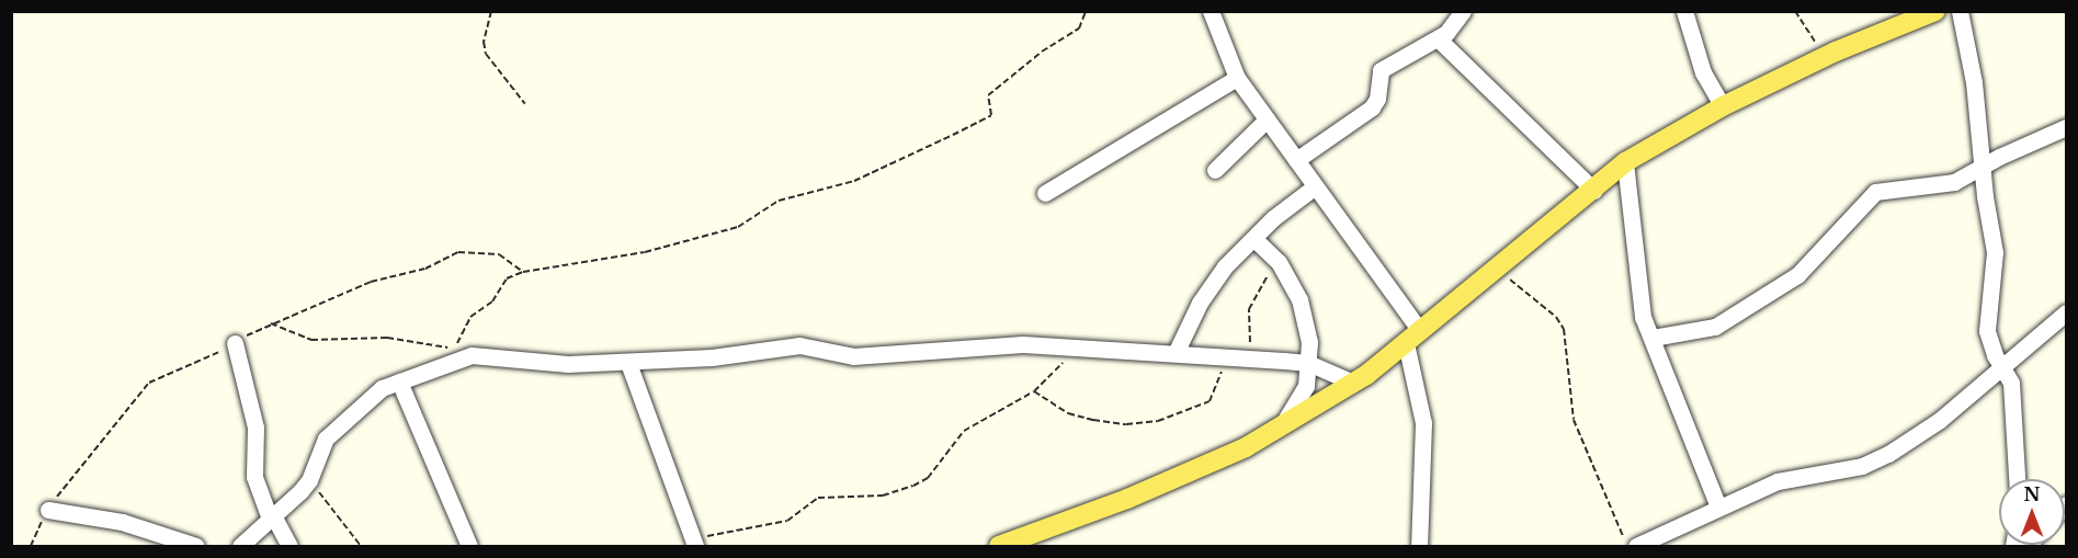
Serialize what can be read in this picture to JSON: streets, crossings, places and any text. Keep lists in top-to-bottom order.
{
  "north": "top"
}
